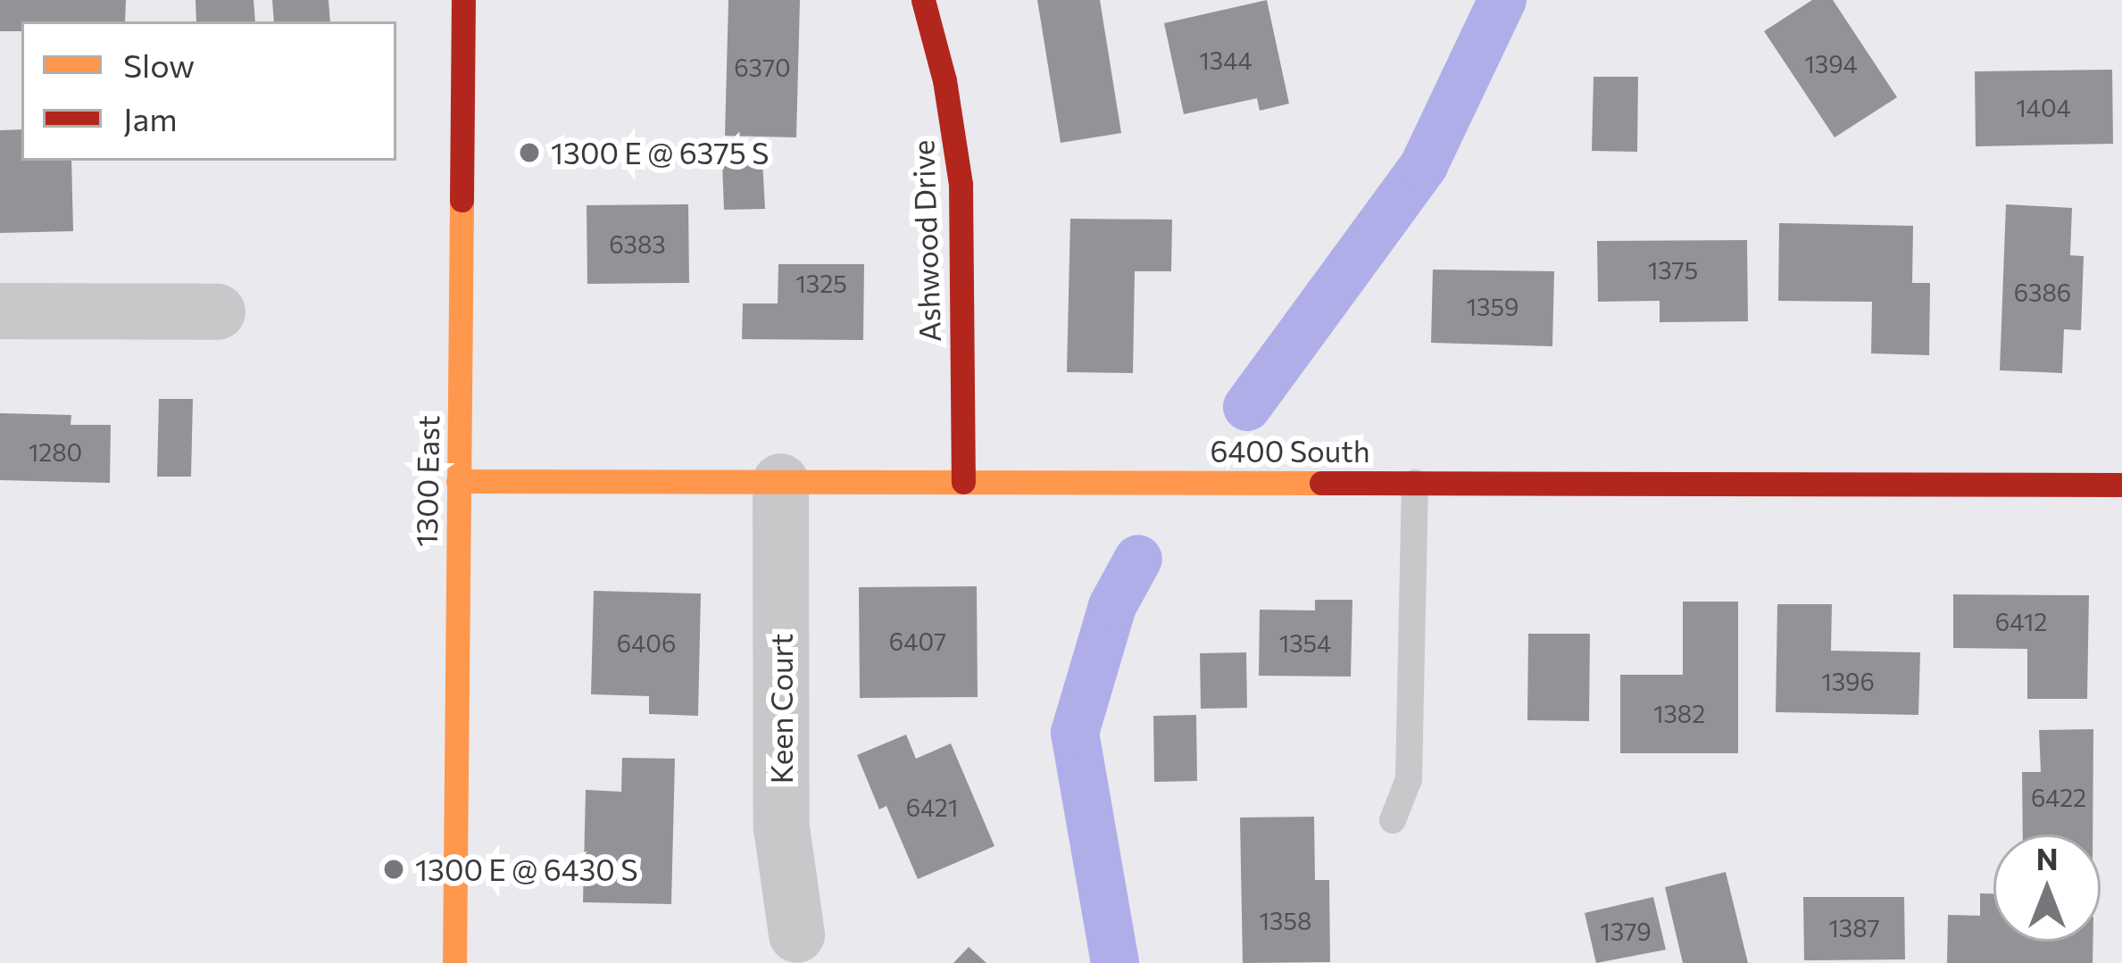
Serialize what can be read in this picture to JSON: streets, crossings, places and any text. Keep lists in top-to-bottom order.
{
  "streets": {
    "street": [
      "Ashwood Drive",
      "6400 South",
      "1300 East",
      "Keen Court"
    ]
  },
  "crossings": [
    ["Ashwood Drive", "6400 South"],
    ["6400 South", "1300 East"],
    ["6400 South", "Keen Court"]
  ],
  "places": ["1300 E @ 6375 S", "1300 E @ 6430 S"],
  "house_numbers": [
    "1344",
    "1394",
    "6370",
    "1404",
    "6383",
    "1375",
    "1325",
    "6386",
    "1359",
    "1280",
    "6412",
    "6407",
    "6406",
    "1354",
    "1396",
    "1382",
    "6422",
    "6421",
    "1358",
    "1387",
    "1379"
  ],
  "legend": ["Slow", "Jam"],
  "north": "top"
}
